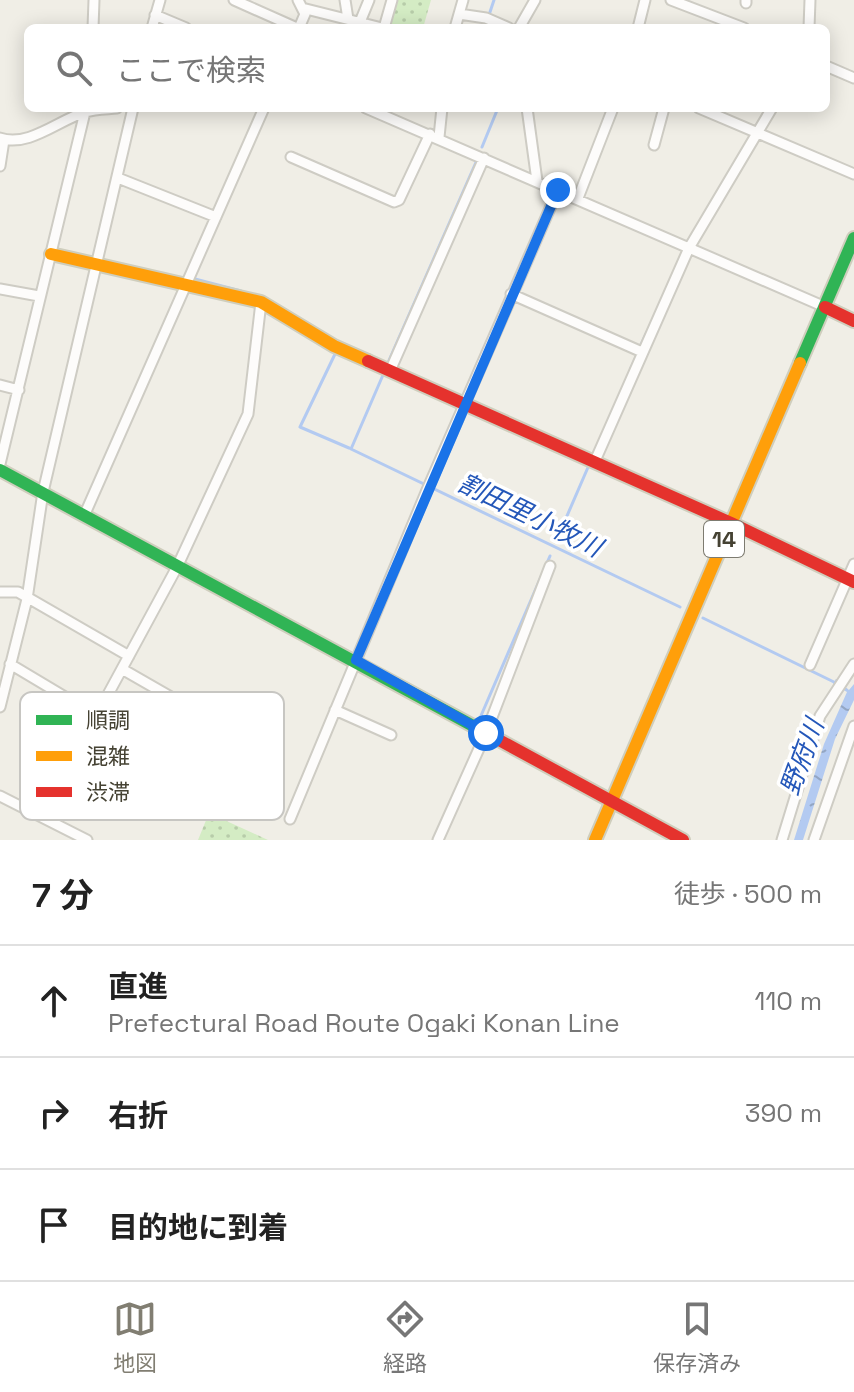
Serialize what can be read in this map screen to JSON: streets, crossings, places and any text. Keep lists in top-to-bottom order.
{
  "streets": {
    "main road": ["14"]
  },
  "water": ["割田里小牧川", "野府川"],
  "legend": ["順調", "混雑", "渋滞"],
  "page": {
    "search": "ここで検索",
    "heading": ["7 分", "徒歩 · 500 m"],
    "list": [
      ["直進", "Prefectural Road Route Ogaki Konan Line", "110 m"],
      ["右折", "390 m"],
      "目的地に到着"
    ],
    "nav": ["地図", "経路", "保存済み"]
  }
}
